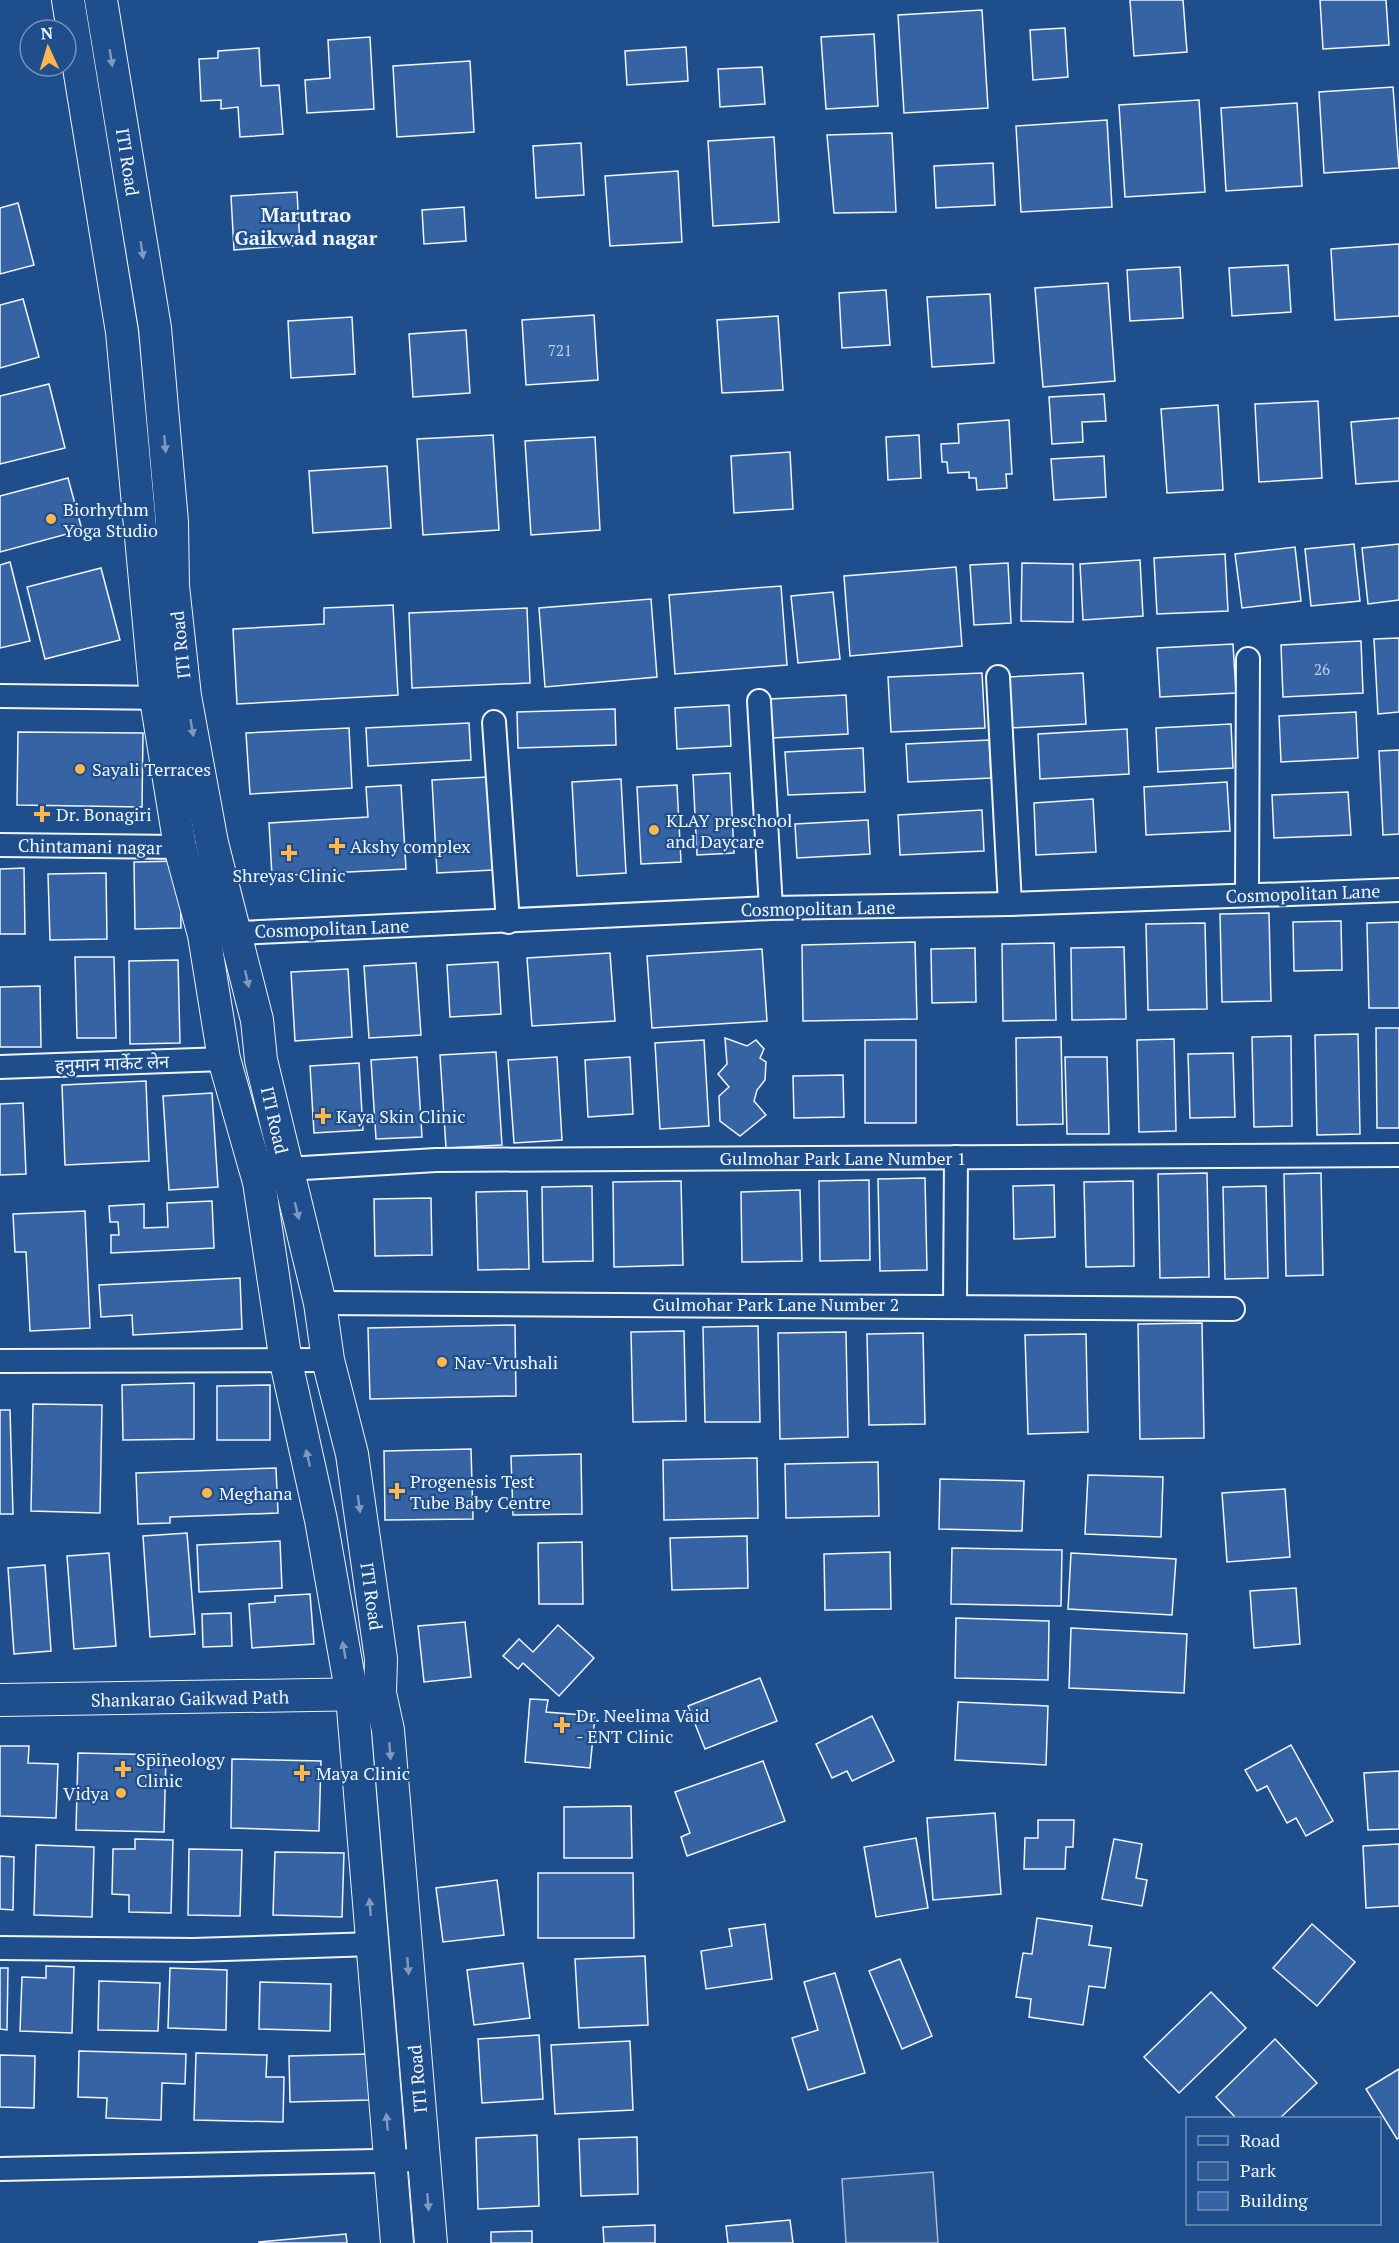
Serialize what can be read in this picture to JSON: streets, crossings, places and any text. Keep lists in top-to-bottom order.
{
  "streets": {
    "main road": ["ITI Road", "Shankarao Gaikwad Path"],
    "street": [
      "Chintamani nagar",
      "Cosmopolitan Lane",
      "हनुमान मार्केट लेन",
      "Gulmohar Park Lane Number 1",
      "Gulmohar Park Lane Number 2"
    ]
  },
  "crossings": [
    ["ITI Road", "Chintamani nagar"],
    ["ITI Road", "Cosmopolitan Lane"],
    ["ITI Road", "हनुमान मार्केट लेन"],
    ["ITI Road", "Gulmohar Park Lane Number 1"],
    ["ITI Road", "Gulmohar Park Lane Number 2"],
    ["ITI Road", "Shankarao Gaikwad Path"]
  ],
  "districts": ["Marutrao Gaikwad nagar"],
  "places": {
    "other": [
      "Biorhythm Yoga Studio",
      "Sayali Terraces",
      "KLAY preschool and Daycare",
      "Nav-Vrushali",
      "Meghana",
      "Vidya"
    ],
    "health": [
      "Dr. Bonagiri",
      "Akshy complex",
      "Shreyas Clinic",
      "Kaya Skin Clinic",
      "Progenesis Test Tube Baby Centre",
      "Dr. Neelima Vaid - ENT Clinic",
      "Spineology Clinic",
      "Maya Clinic"
    ]
  },
  "house_numbers": ["721", "26"],
  "legend": ["Road", "Park", "Building"],
  "north": "top"
}
